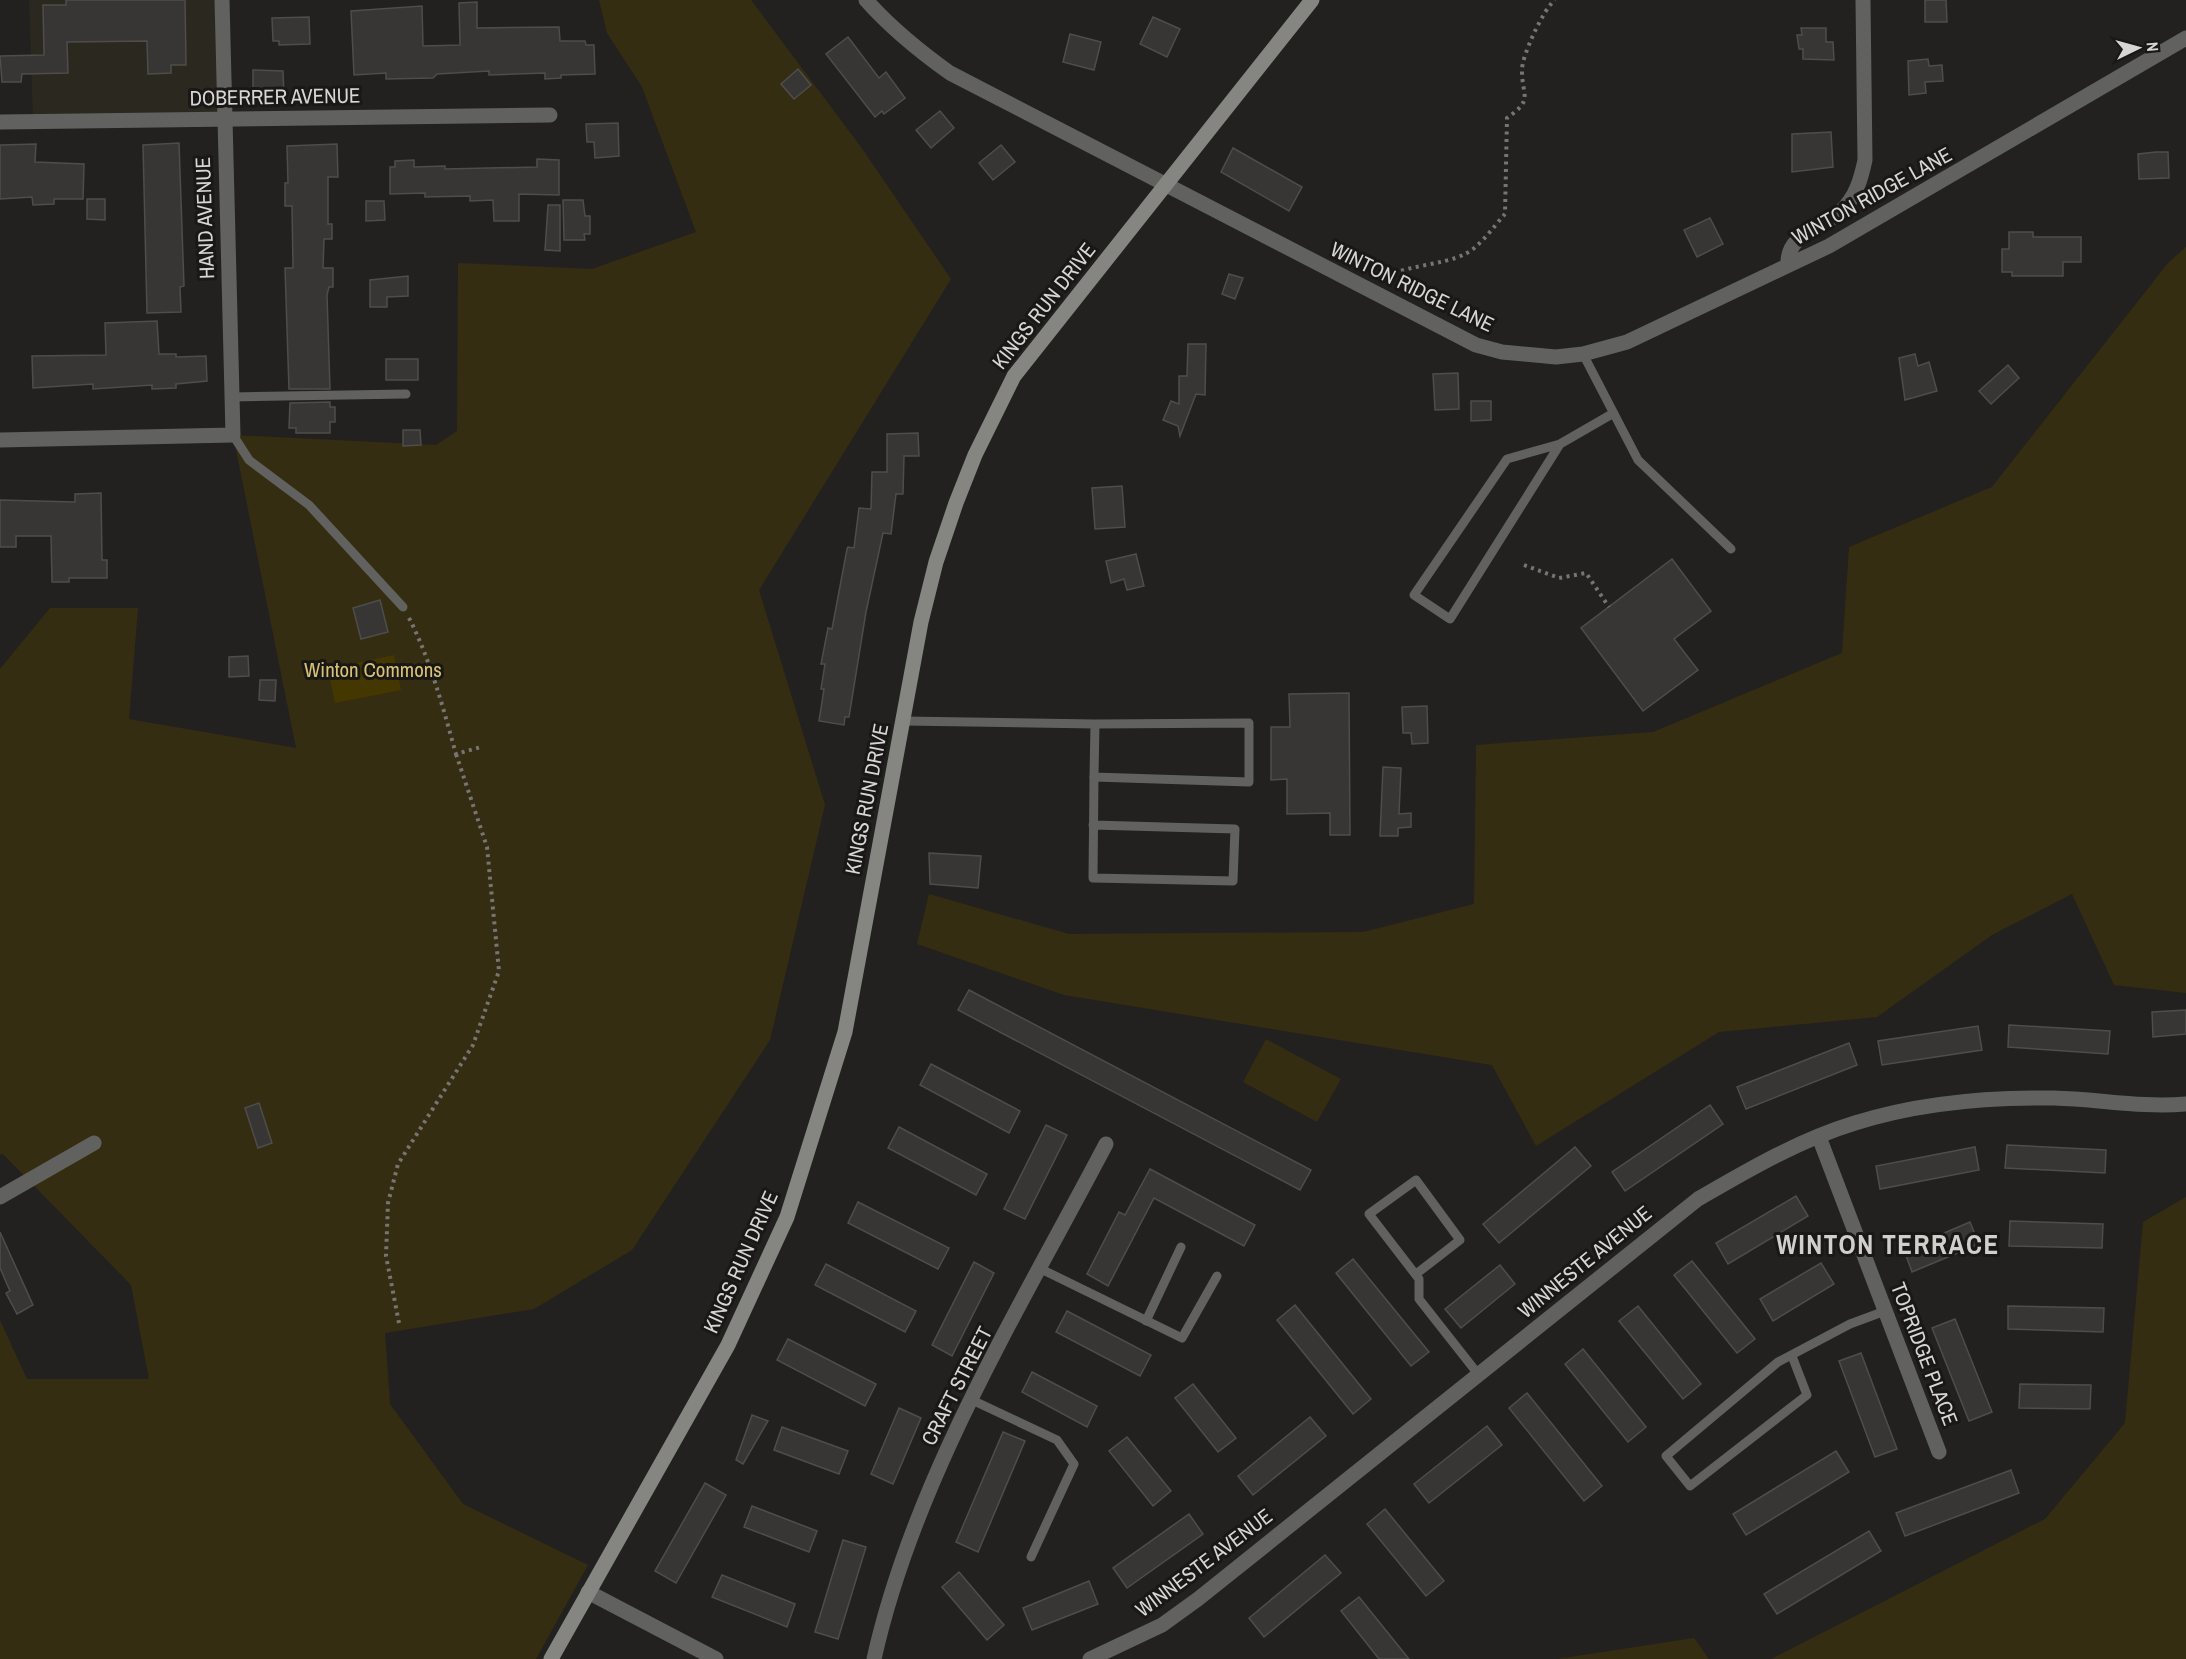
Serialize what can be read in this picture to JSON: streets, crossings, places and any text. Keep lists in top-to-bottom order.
{
  "streets": {
    "street": [
      "DOBERRER AVENUE",
      "WINTON RIDGE LANE",
      "HAND AVENUE",
      "KINGS RUN DRIVE",
      "WINNESTE AVENUE",
      "TOPRIDGE PLACE",
      "CRAFT STREET"
    ]
  },
  "crossings": [
    ["DOBERRER AVENUE", "HAND AVENUE"],
    ["WINTON RIDGE LANE", "KINGS RUN DRIVE"],
    ["WINNESTE AVENUE", "TOPRIDGE PLACE"]
  ],
  "districts": ["WINTON TERRACE"],
  "parks": ["Winton Commons"],
  "north": "right"
}
